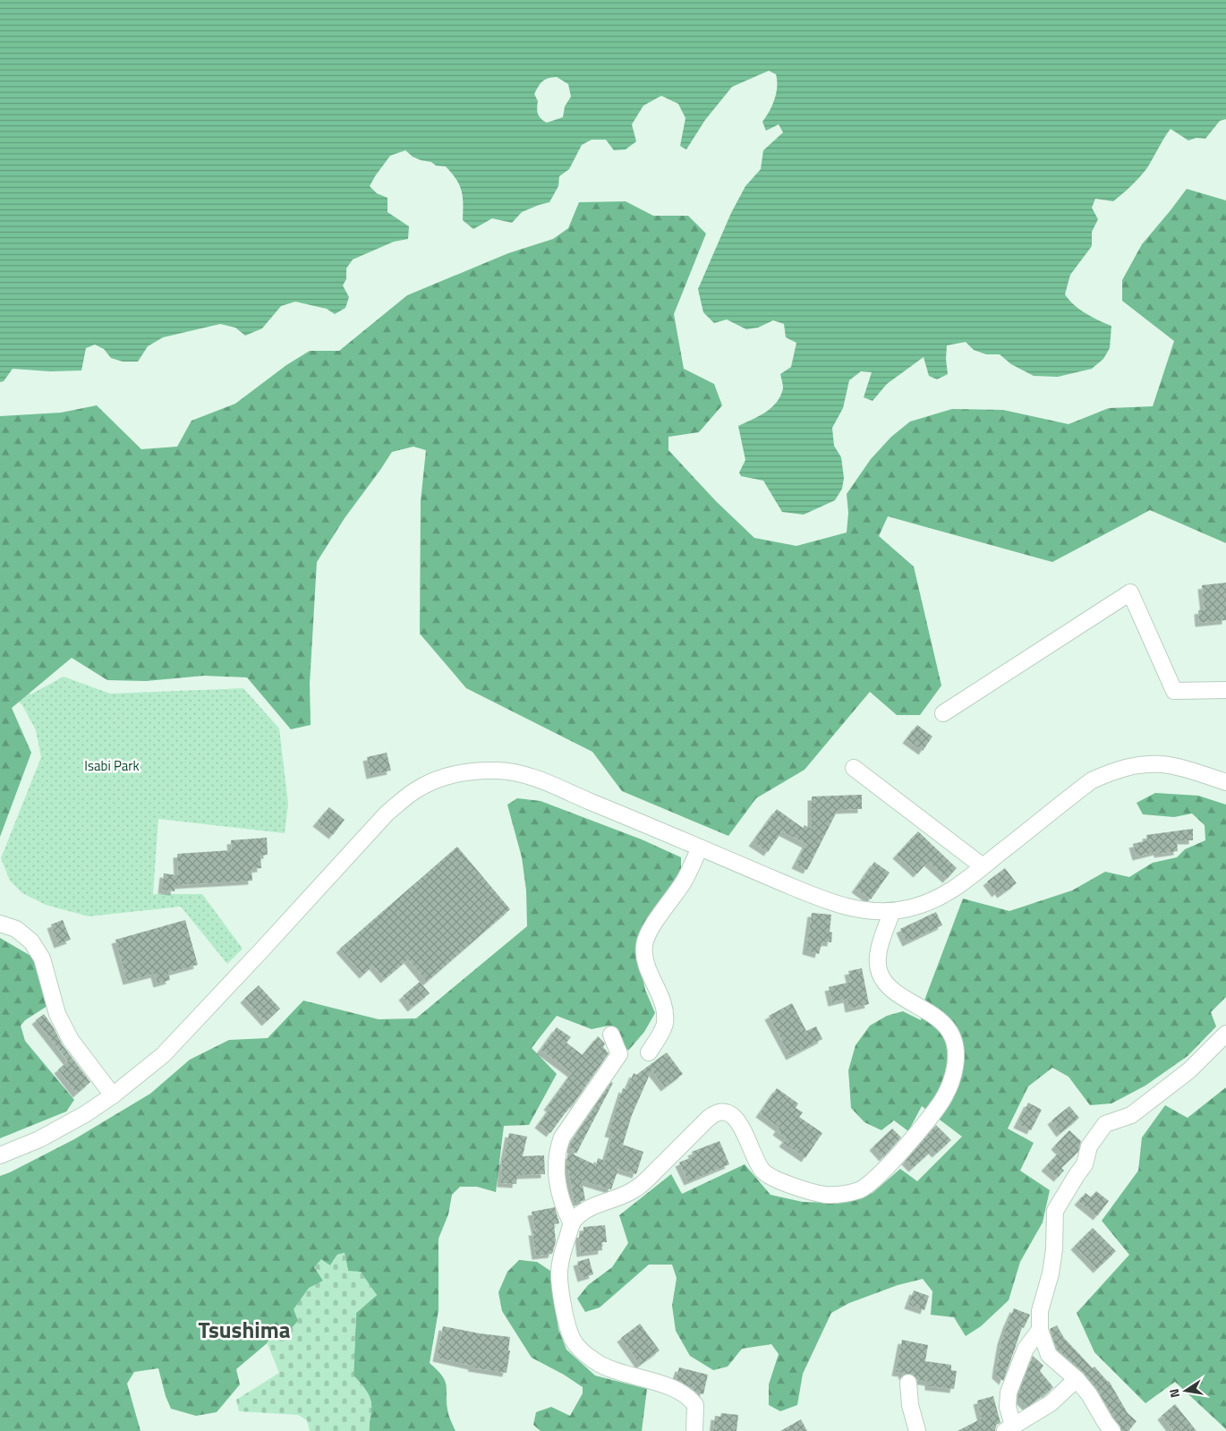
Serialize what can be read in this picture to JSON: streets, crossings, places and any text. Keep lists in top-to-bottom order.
{
  "districts": ["Tsushima"],
  "parks": ["Isabi Park"],
  "north": "left"
}
